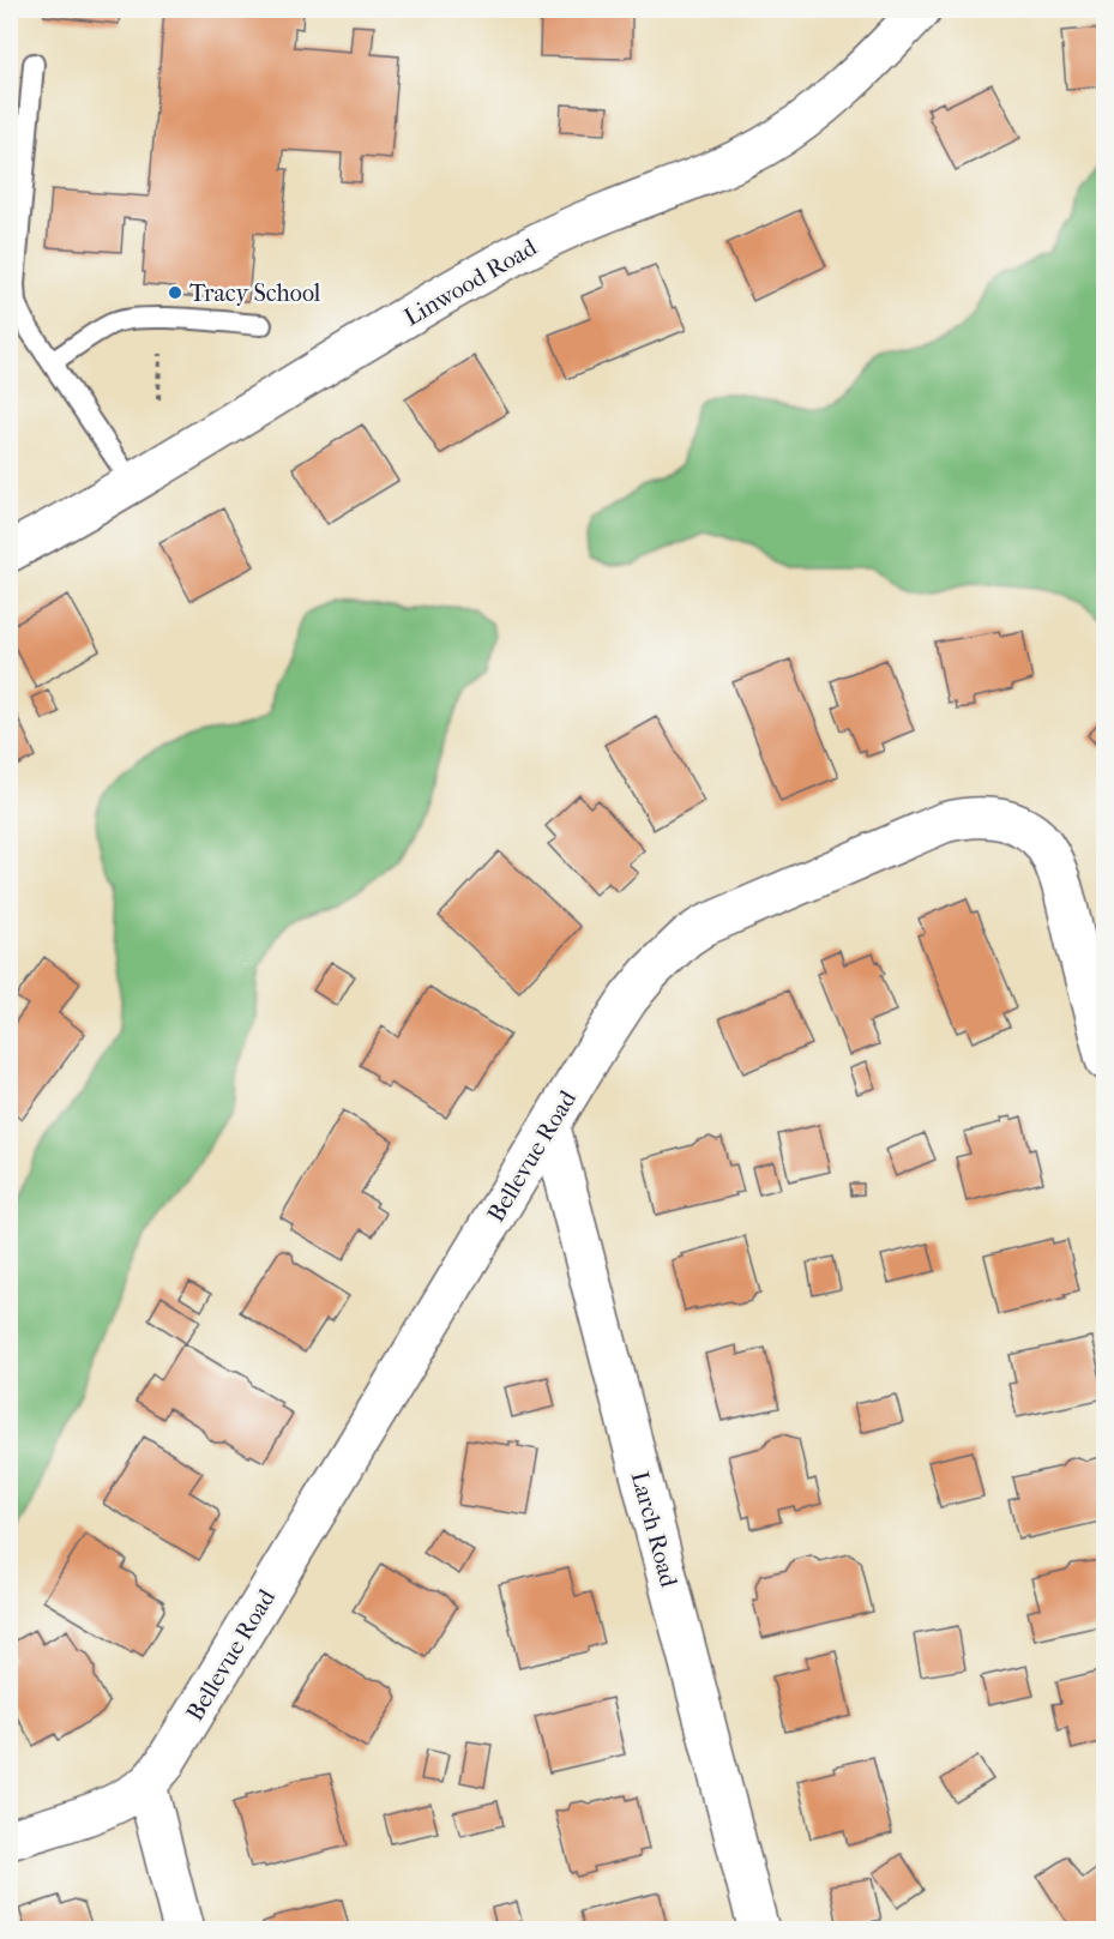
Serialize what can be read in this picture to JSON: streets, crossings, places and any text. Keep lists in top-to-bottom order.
{
  "streets": {
    "street": ["Linwood Road", "Bellevue Road", "Larch Road"]
  },
  "crossings": [
    ["Bellevue Road", "Larch Road"]
  ],
  "places": ["Tracy School"]
}
